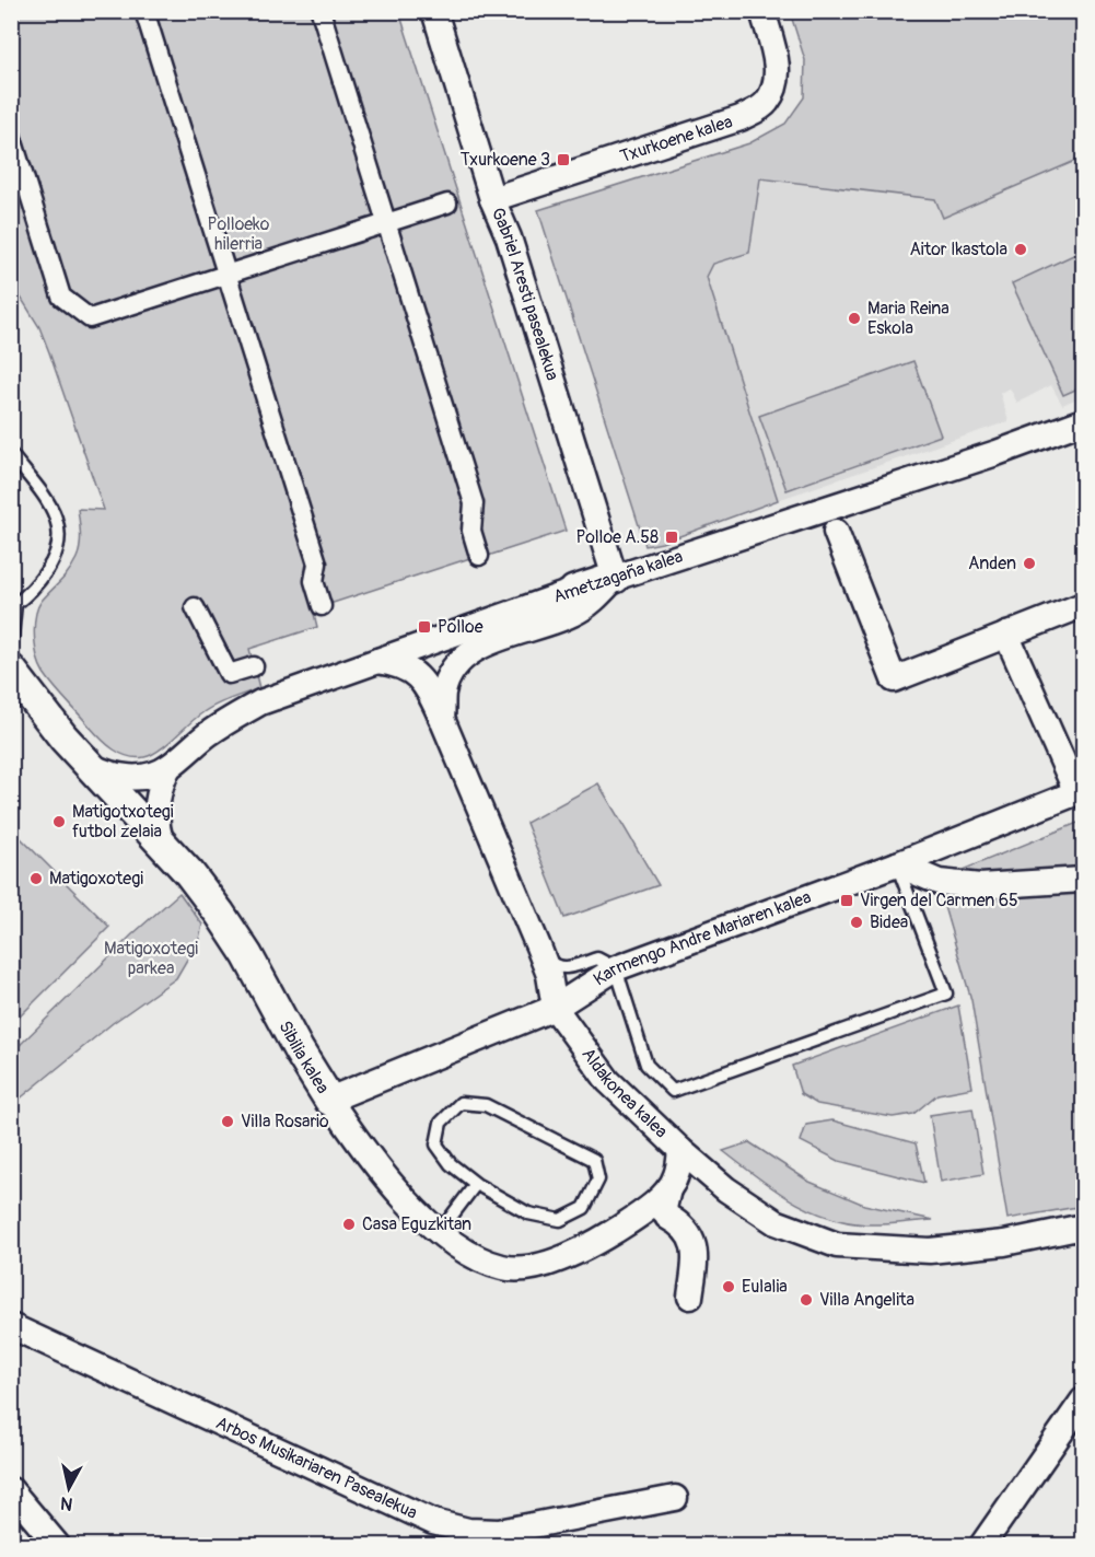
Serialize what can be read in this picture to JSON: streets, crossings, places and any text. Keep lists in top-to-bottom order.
{
  "streets": {
    "street": [
      "Txurkoene kalea",
      "Gabriel Aresti pasealekua",
      "Ametzagaña kalea",
      "Karmengo Andre Mariaren kalea",
      "Sibilia kalea",
      "Aldakonea kalea",
      "Arbos Musikariaren Pasealekua"
    ]
  },
  "crossings": [
    ["Txurkoene kalea", "Gabriel Aresti pasealekua"],
    ["Gabriel Aresti pasealekua", "Ametzagaña kalea"],
    ["Ametzagaña kalea", "Sibilia kalea"],
    ["Ametzagaña kalea", "Aldakonea kalea"],
    ["Karmengo Andre Mariaren kalea", "Sibilia kalea"],
    ["Karmengo Andre Mariaren kalea", "Aldakonea kalea"]
  ],
  "parks": ["Polloeko hilerria", "Matigoxotegi parkea"],
  "places": {
    "transit": [
      "Txurkoene 3",
      "Polloe A.58",
      "Polloe",
      "Virgen del Carmen 65"
    ],
    "other": [
      "Aitor Ikastola",
      "Maria Reina Eskola",
      "Anden",
      "Matigotxotegi futbol zelaia",
      "Matigoxotegi",
      "Bidea",
      "Villa Rosario",
      "Casa Eguzkitan",
      "Eulalia",
      "Villa Angelita"
    ]
  },
  "north": "bottom"
}
